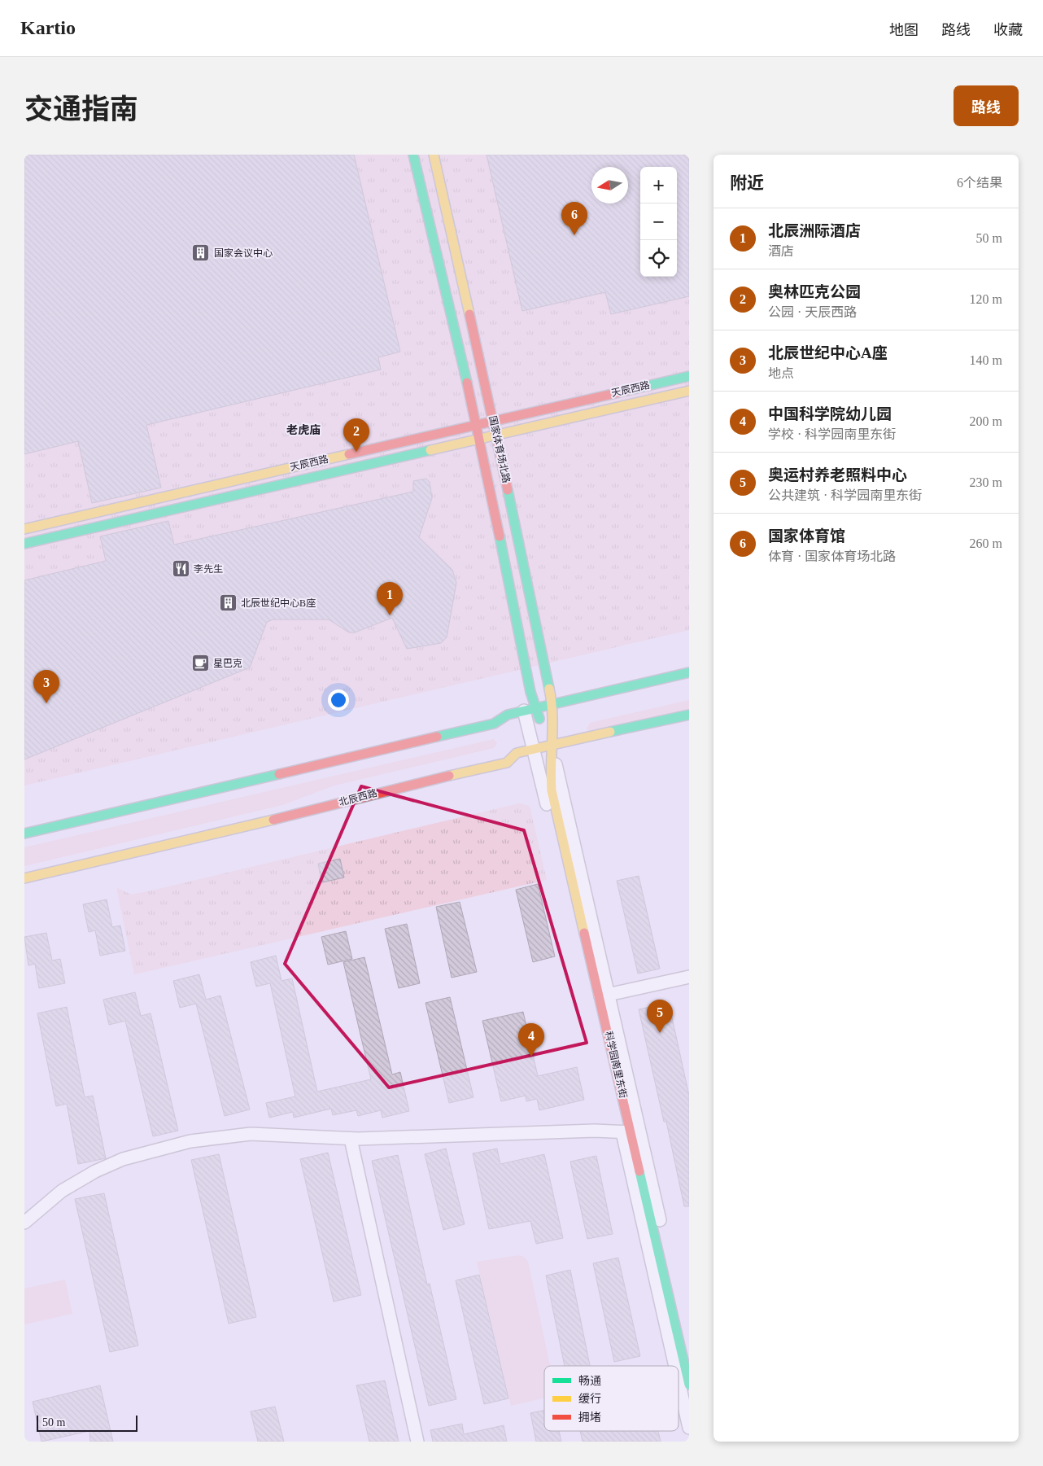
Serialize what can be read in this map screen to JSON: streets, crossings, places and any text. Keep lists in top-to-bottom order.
{
  "streets": {
    "street": ["天辰西路", "国家体育场北路", "北辰西路"]
  },
  "crossings": [
    ["天辰西路", "国家体育场北路"]
  ],
  "districts": ["老虎庙"],
  "places": {
    "building": ["国家会议中心", "北辰世纪中心B座"],
    "restaurant": ["李先生"],
    "cafe": ["星巴克"]
  },
  "legend": ["畅通", "缓行", "拥堵"],
  "scale_bar": "50 m",
  "north": "left",
  "page": {
    "header": "Kartio",
    "nav": ["地图", "路线", "收藏"],
    "title": "交通指南",
    "buttons": "路线",
    "heading": ["附近", "6个结果"],
    "map_buttons": ["+", "−"],
    "pins": [
      "6",
      "2",
      "1",
      "3",
      "5",
      "4"
    ],
    "list": [
      {
        "mark": "1",
        "name": "北辰洲际酒店",
        "note": "酒店",
        "value": "50 m"
      },
      {
        "mark": "2",
        "name": "奥林匹克公园",
        "note": "公园 · 天辰西路",
        "value": "120 m"
      },
      {
        "mark": "3",
        "name": "北辰世纪中心A座",
        "note": "地点",
        "value": "140 m"
      },
      {
        "mark": "4",
        "name": "中国科学院幼儿园",
        "note": "学校 · 科学园南里东街",
        "value": "200 m"
      },
      {
        "mark": "5",
        "name": "奥运村养老照料中心",
        "note": "公共建筑 · 科学园南里东街",
        "value": "230 m"
      },
      {
        "mark": "6",
        "name": "国家体育馆",
        "note": "体育 · 国家体育场北路",
        "value": "260 m"
      }
    ],
    "scale": "50 m"
  }
}
